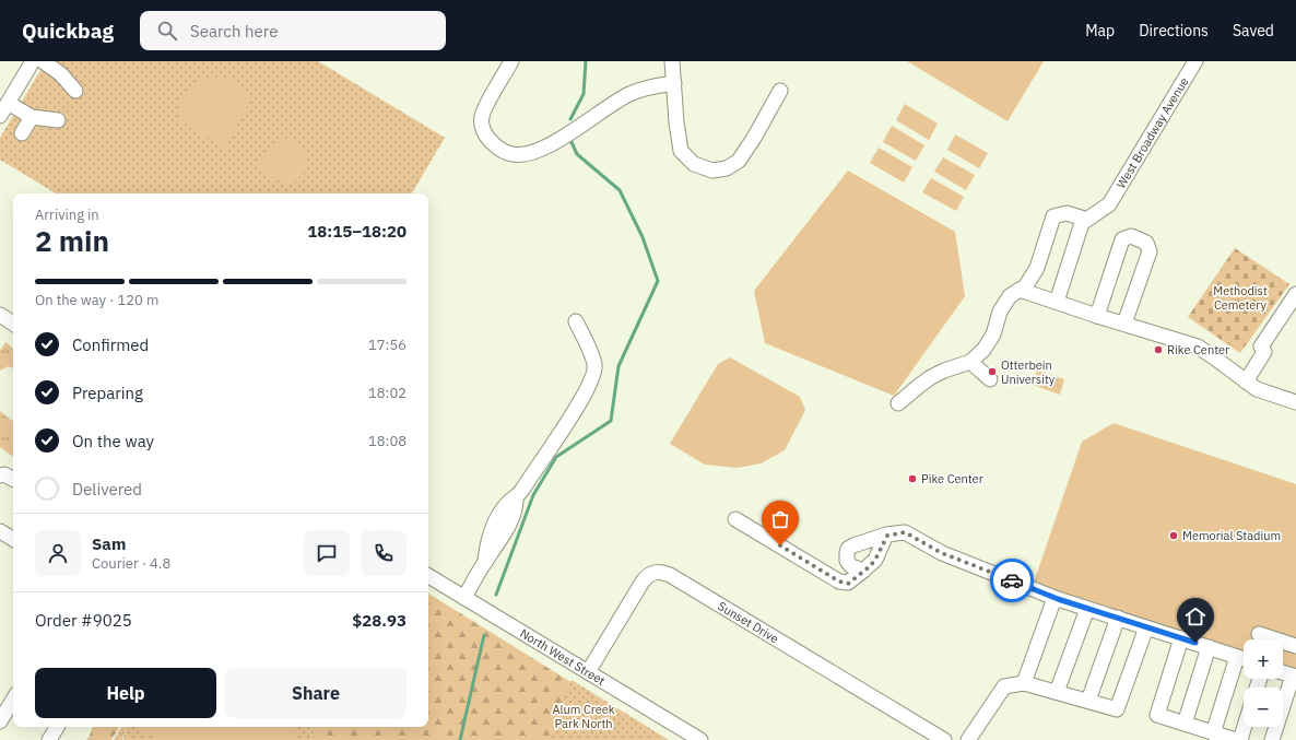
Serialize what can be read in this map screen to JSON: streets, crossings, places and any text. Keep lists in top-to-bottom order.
{
  "streets": {
    "street": ["West Broadway Avenue", "Sunset Drive", "North West Street"]
  },
  "crossings": [
    ["Sunset Drive", "North West Street"]
  ],
  "parks": ["Methodist Cemetery", "Alum Creek Park North"],
  "places": [
    "Rike Center",
    "Otterbein University",
    "Pike Center",
    "Memorial Stadium"
  ],
  "page": {
    "header": "Quickbag",
    "search": "Search here",
    "nav": ["Map", "Directions", "Saved"],
    "heading": ["2 min", "Arriving in", "18:15–18:20"],
    "panel": [
      "Sam",
      "Courier · 4.8",
      "Order #9025",
      "$28.93"
    ],
    "bar": "On the way · 120 m",
    "list": [
      ["Confirmed", "17:56"],
      ["Preparing", "18:02"],
      ["On the way", "18:08"],
      "Delivered"
    ],
    "map_buttons": ["+", "−"],
    "buttons": ["Help", "Share"]
  }
}
